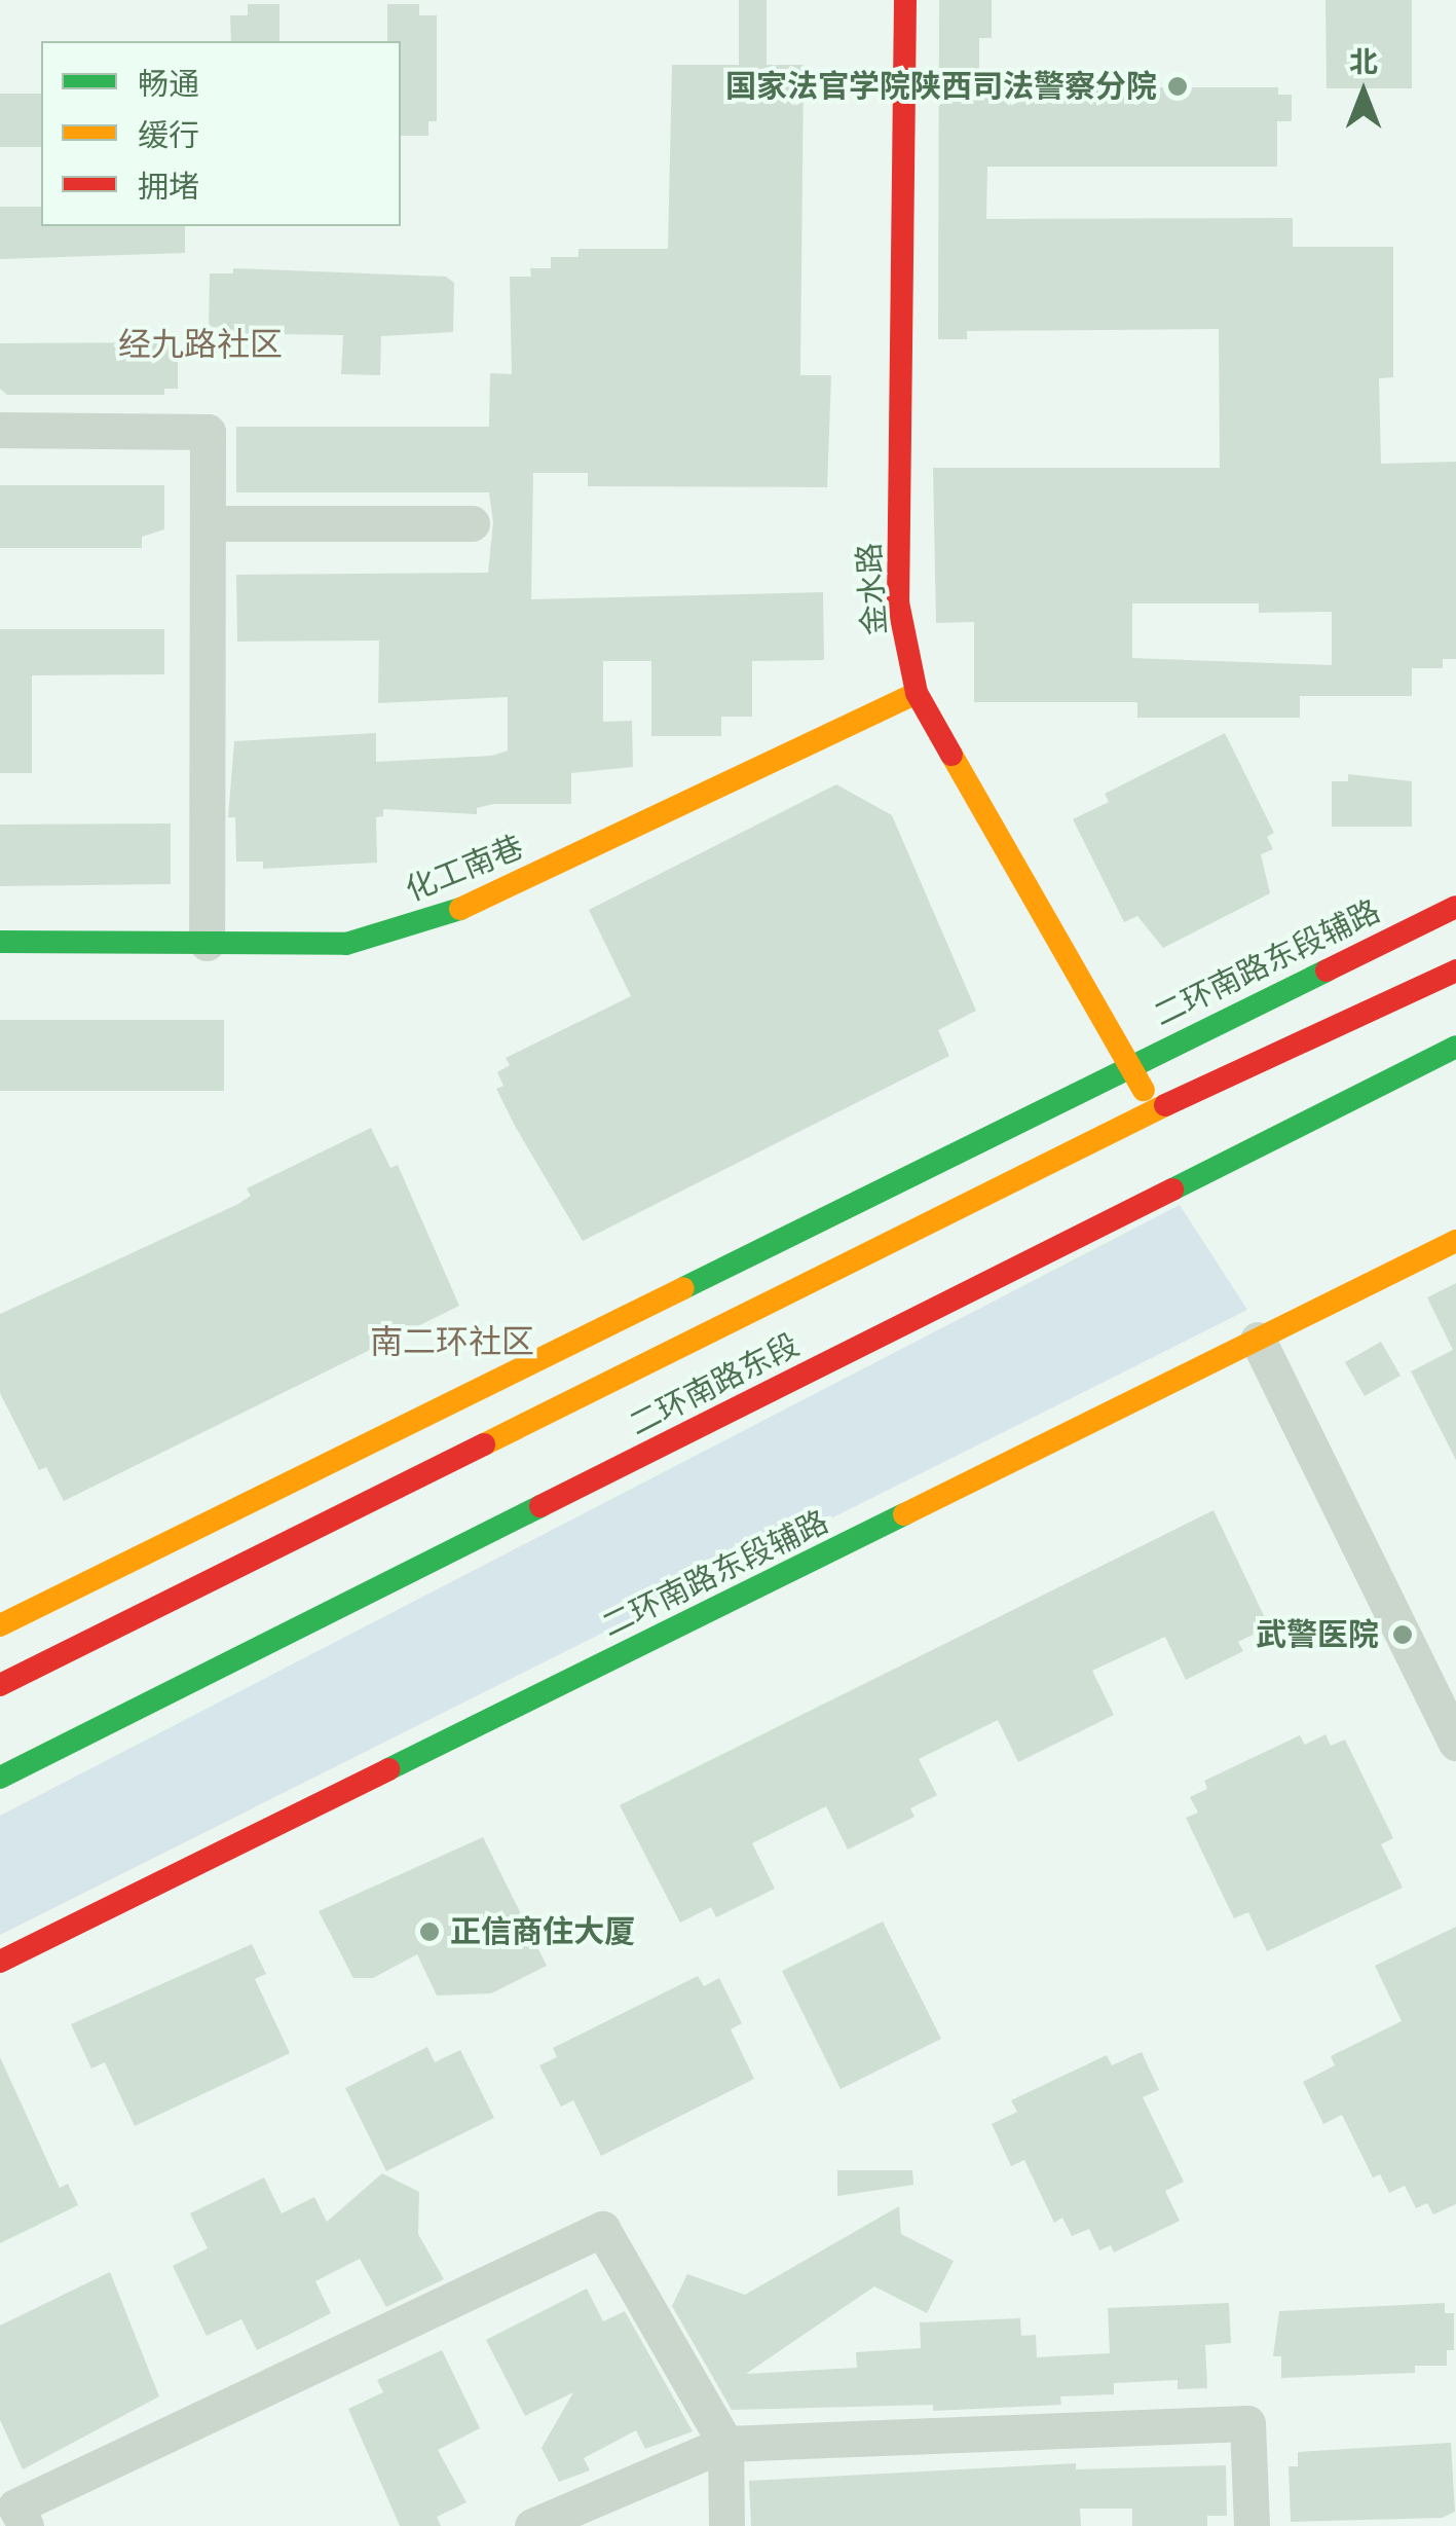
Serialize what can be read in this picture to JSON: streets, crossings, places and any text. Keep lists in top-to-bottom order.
{
  "streets": {
    "main road": [
      "金水路",
      "化工南巷",
      "二环南路东段辅路",
      "二环南路东段"
    ]
  },
  "crossings": [
    ["金水路", "化工南巷"],
    ["金水路", "二环南路东段辅路"],
    ["金水路", "二环南路东段"]
  ],
  "districts": ["经九路社区", "南二环社区"],
  "places": ["国家法官学院陕西司法警察分院", "武警医院", "正信商住大厦"],
  "legend": ["畅通", "缓行", "拥堵"],
  "north": "top"
}
